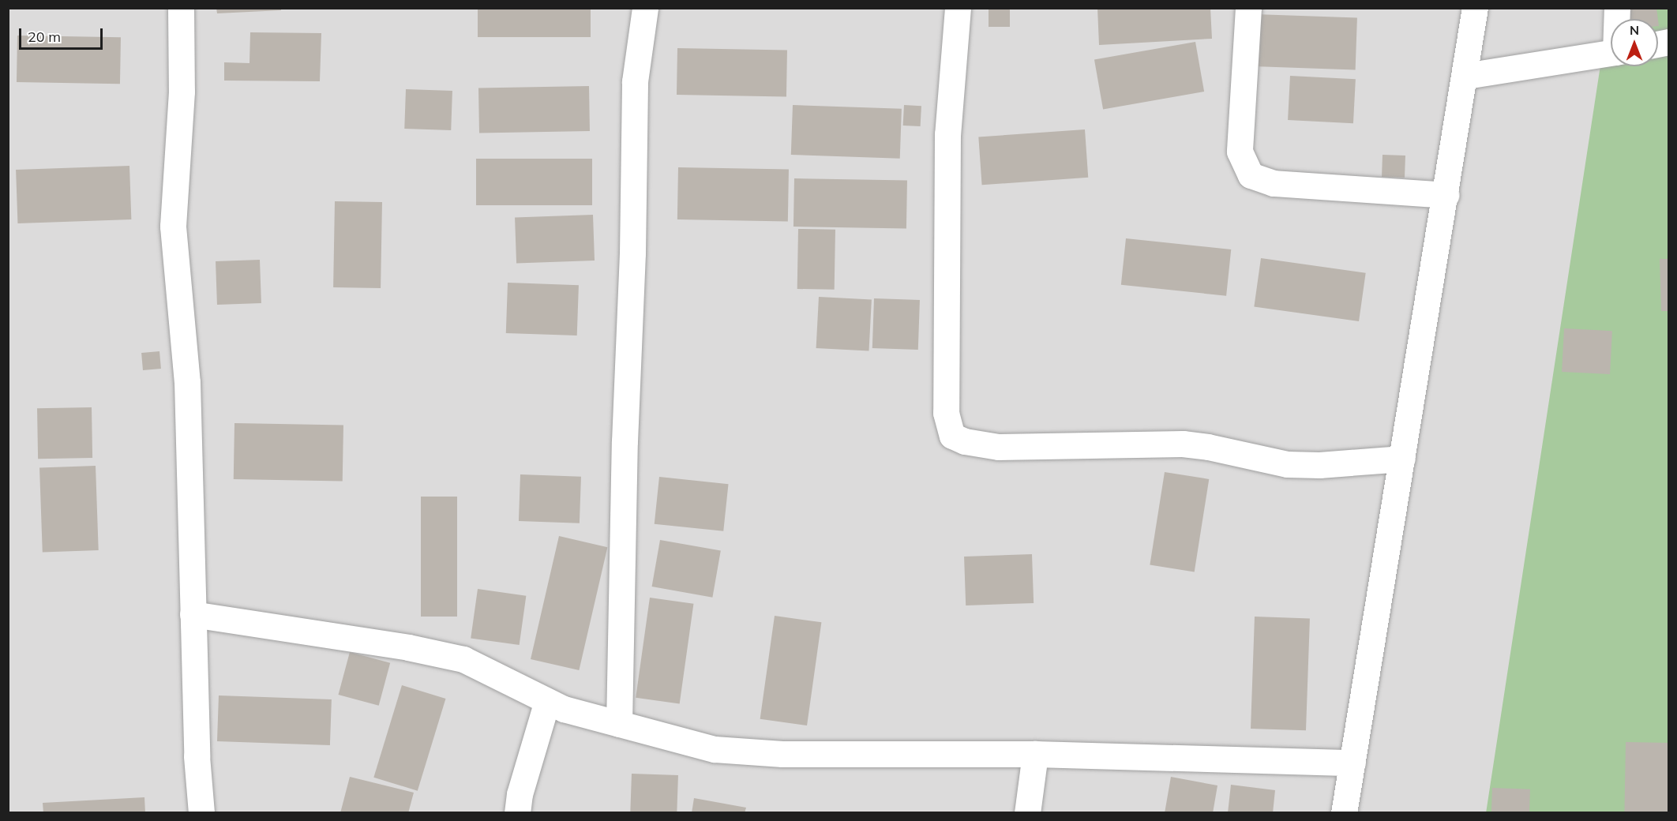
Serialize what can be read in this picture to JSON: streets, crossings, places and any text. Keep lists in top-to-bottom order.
{
  "scale_bar": "20 m",
  "north": "top"
}
